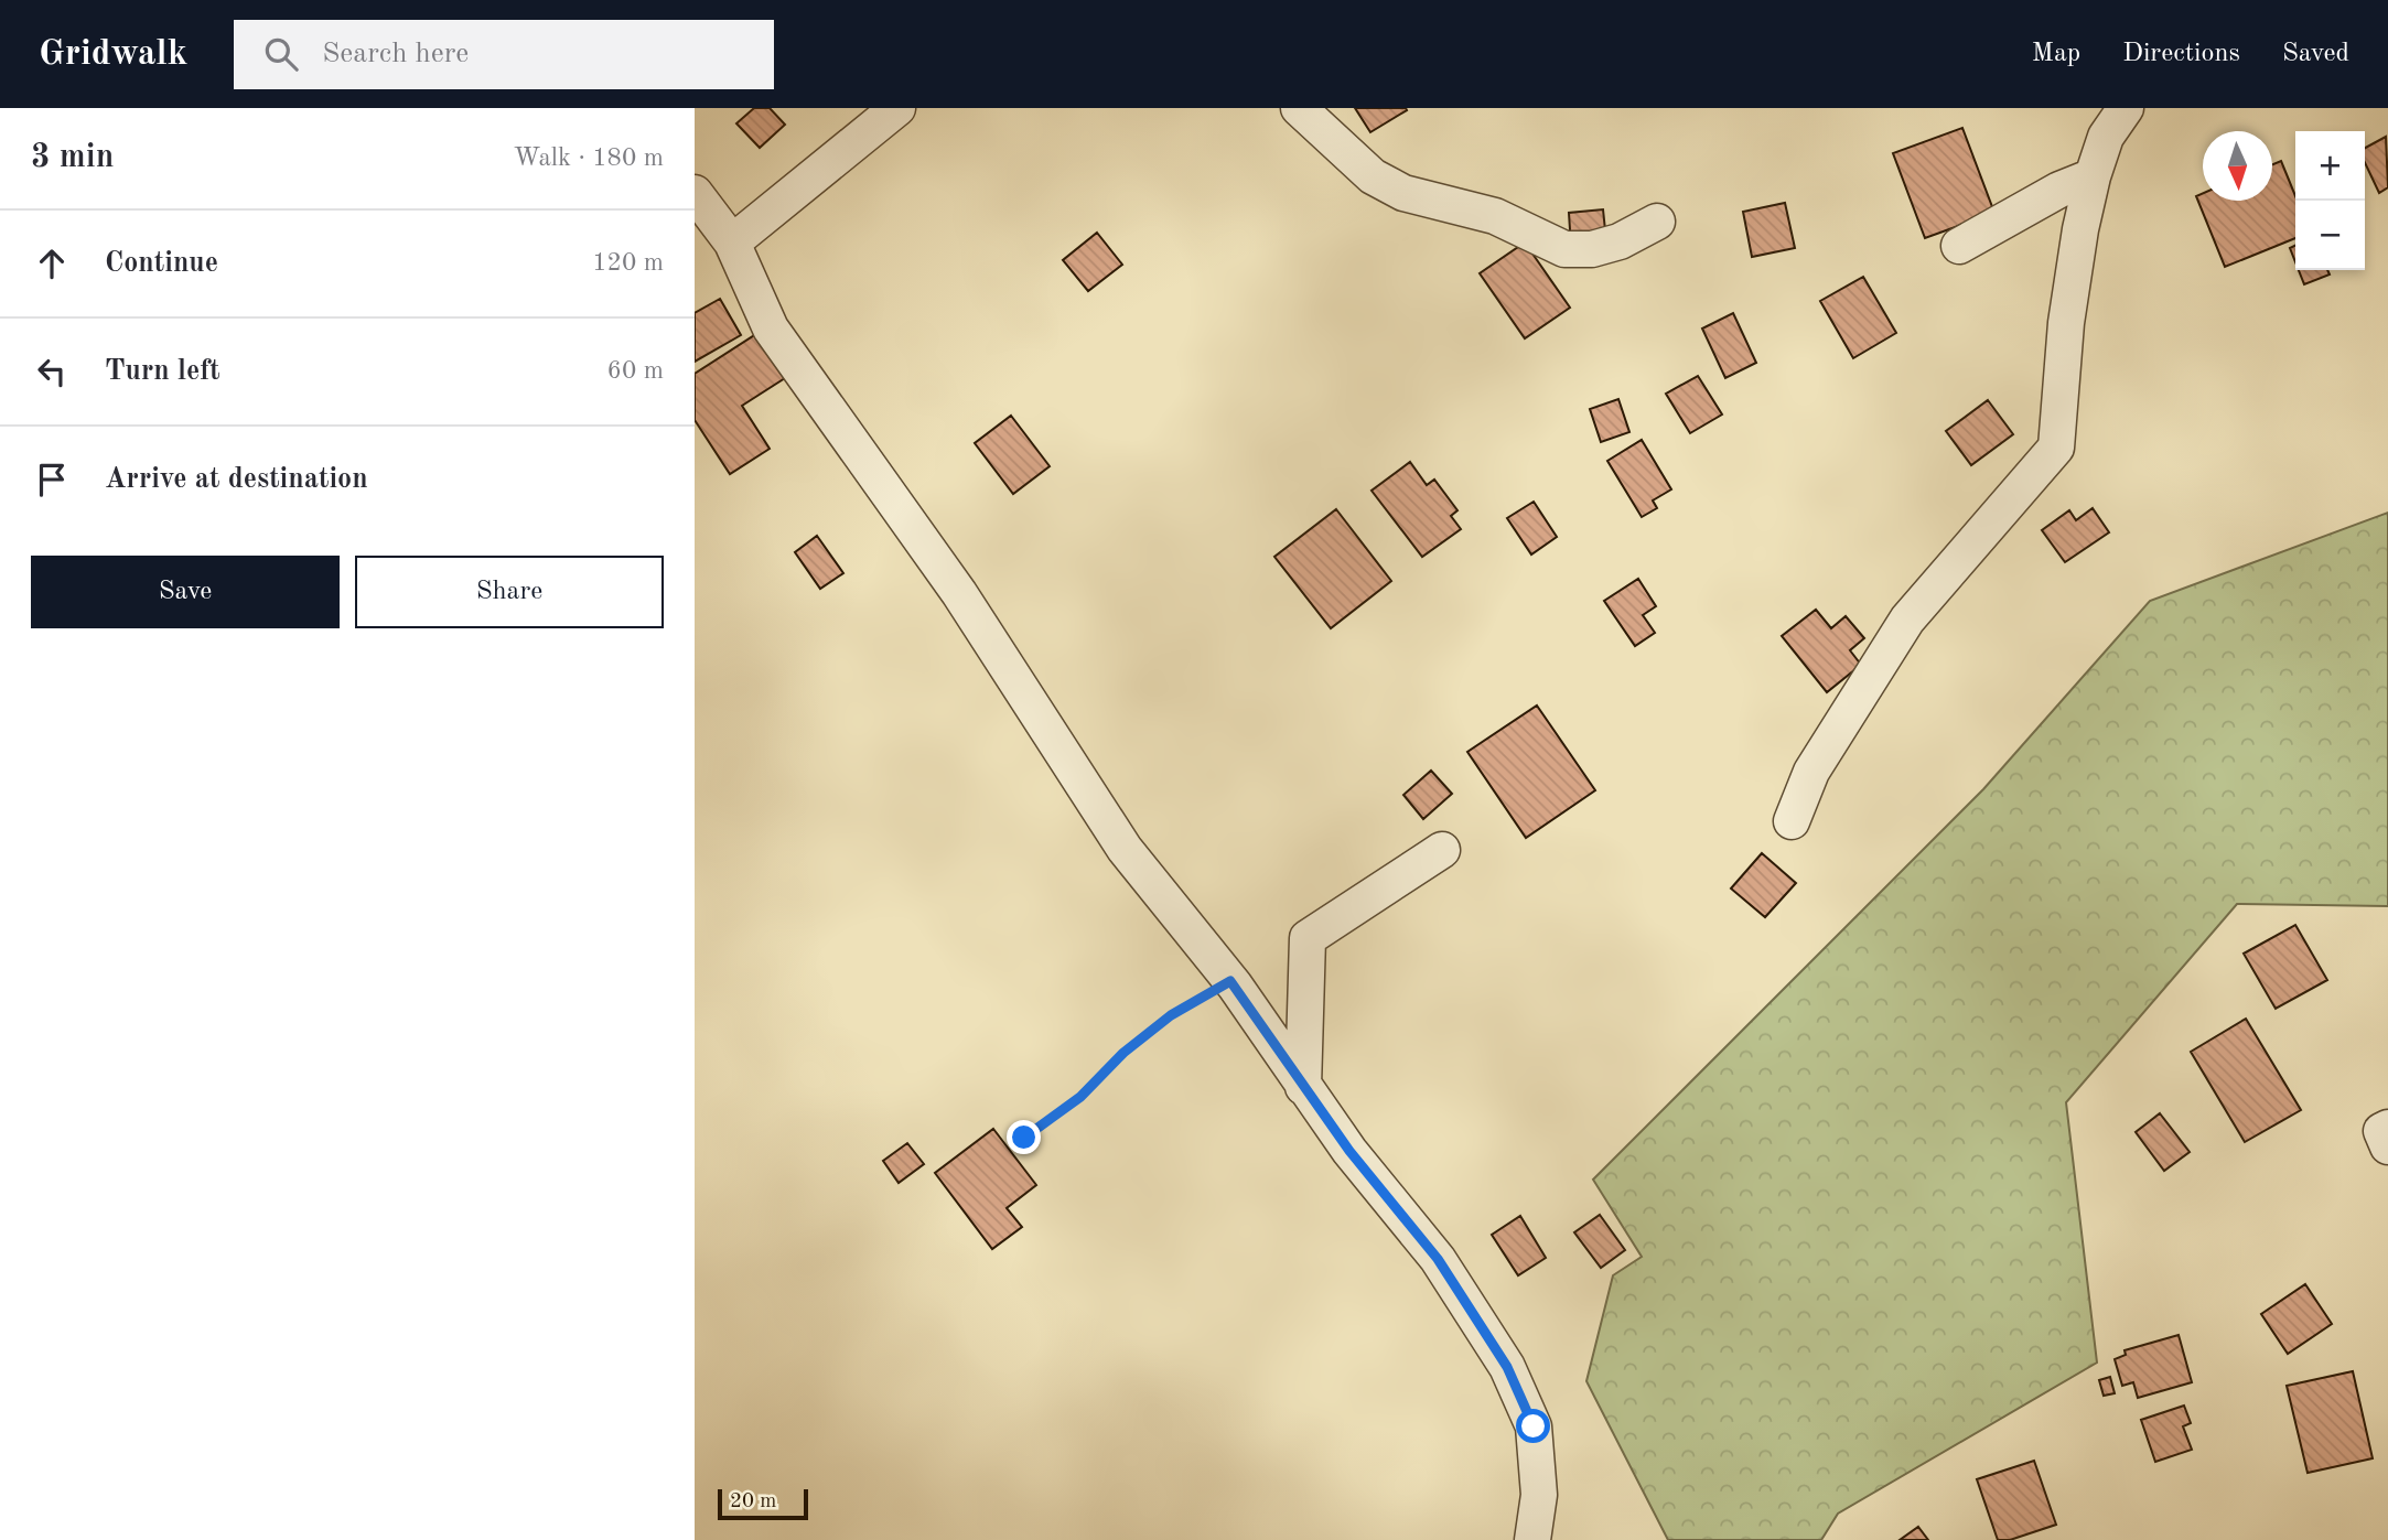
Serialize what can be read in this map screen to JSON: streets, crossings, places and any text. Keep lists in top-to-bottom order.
{
  "scale_bar": "20 m",
  "north": "bottom",
  "page": {
    "header": "Gridwalk",
    "search": "Search here",
    "nav": ["Map", "Directions", "Saved"],
    "heading": ["3 min", "Walk · 180 m"],
    "map_buttons": ["+", "−"],
    "list": [
      ["Continue", "120 m"],
      ["Turn left", "60 m"],
      "Arrive at destination"
    ],
    "buttons": ["Save", "Share"],
    "scale": "20 m"
  }
}
